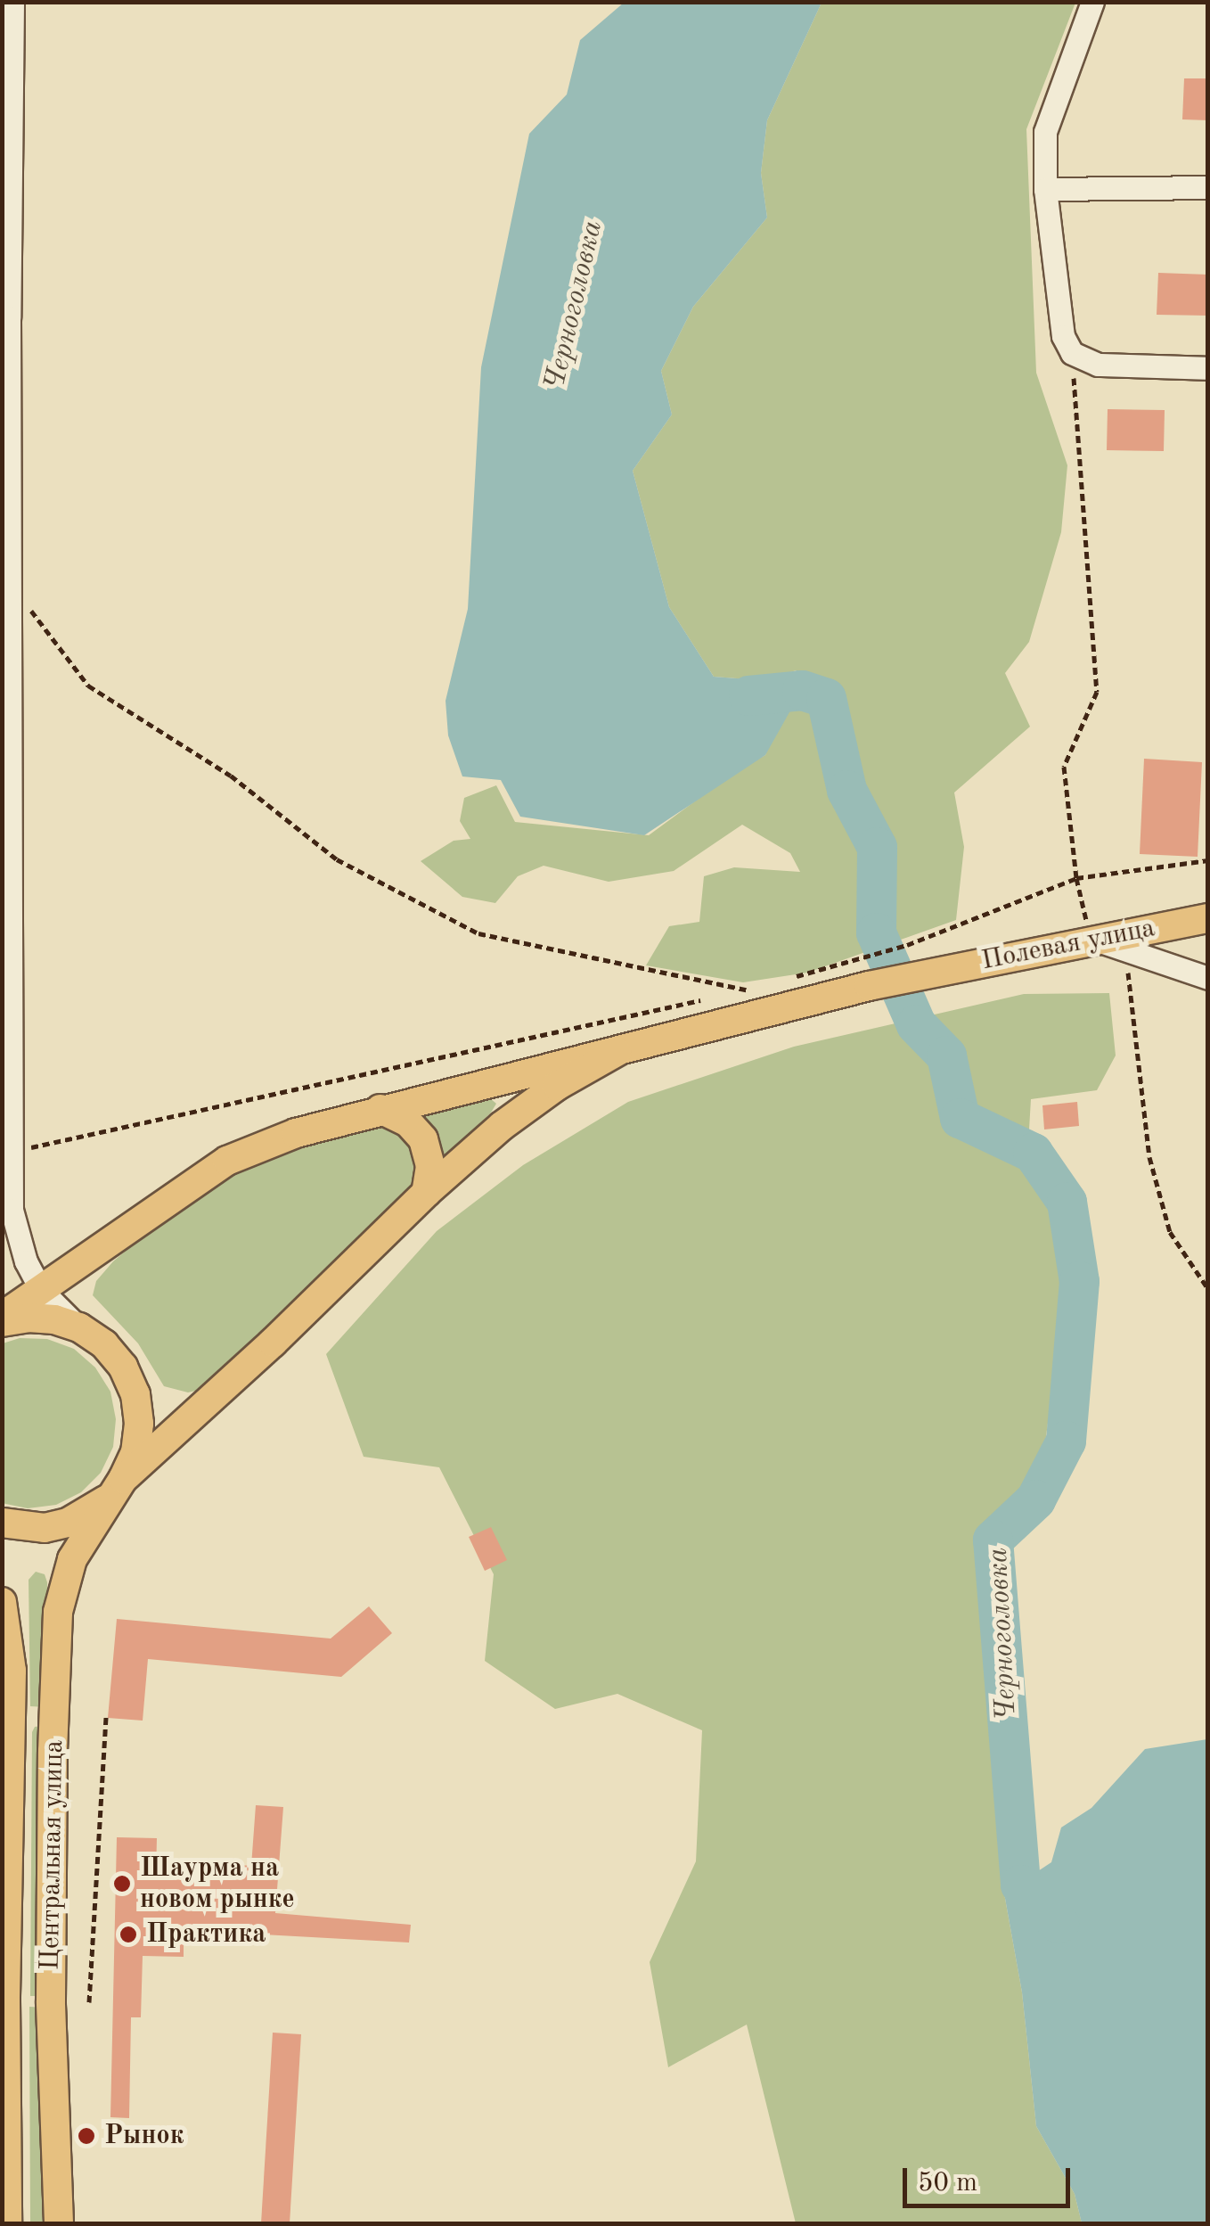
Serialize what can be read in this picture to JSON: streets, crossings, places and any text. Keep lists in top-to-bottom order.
{
  "streets": {
    "main road": ["Полевая улица", "Центральная улица"]
  },
  "water": ["Черноголовка"],
  "places": ["Шаурма на новом рынке", "Практика", "Рынок"],
  "scale_bar": "50 m"
}
